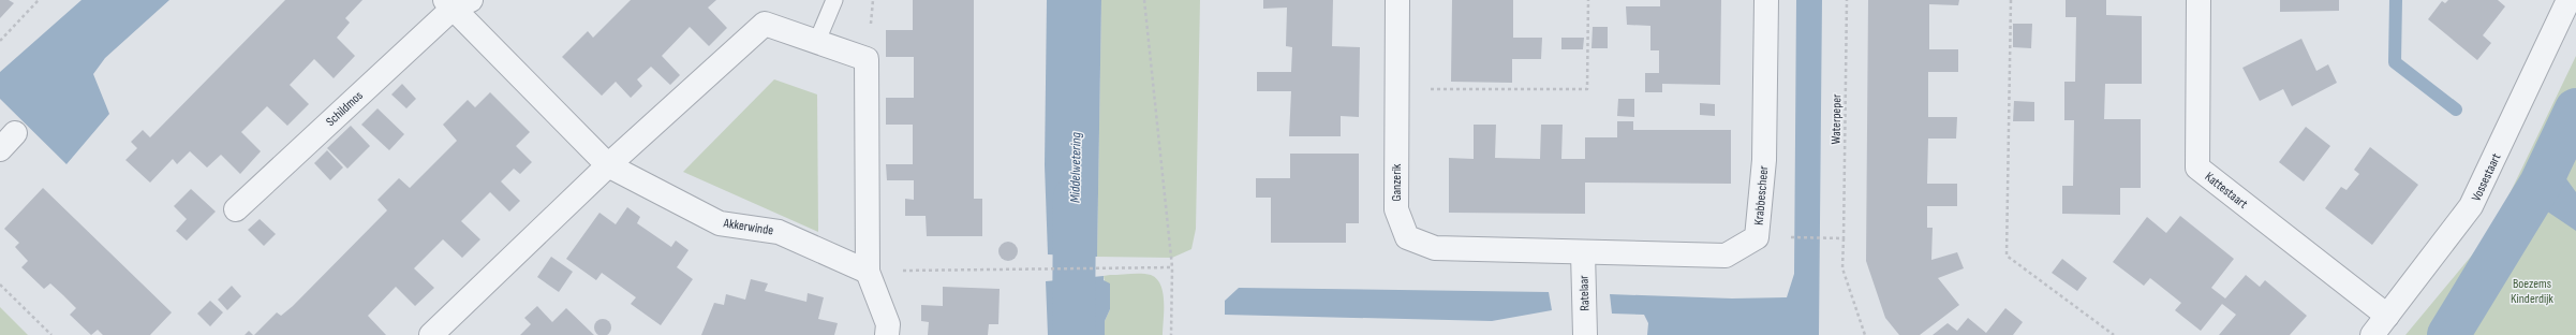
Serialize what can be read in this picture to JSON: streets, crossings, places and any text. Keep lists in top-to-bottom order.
{
  "streets": {
    "street": [
      "Schildmos",
      "Vossestaart",
      "Ganzerik",
      "Kattestaart",
      "Krabbescheer",
      "Akkerwinde",
      "Ratelaar"
    ],
    "path": ["Waterpeper"]
  },
  "crossings": [
    ["Schildmos", "Akkerwinde"],
    ["Vossestaart", "Kattestaart"],
    ["Ganzerik", "Krabbescheer"],
    ["Ganzerik", "Ratelaar"],
    ["Krabbescheer", "Ratelaar"]
  ],
  "water": ["Middelwetering"],
  "parks": ["Boezems Kinderdijk"]
}
